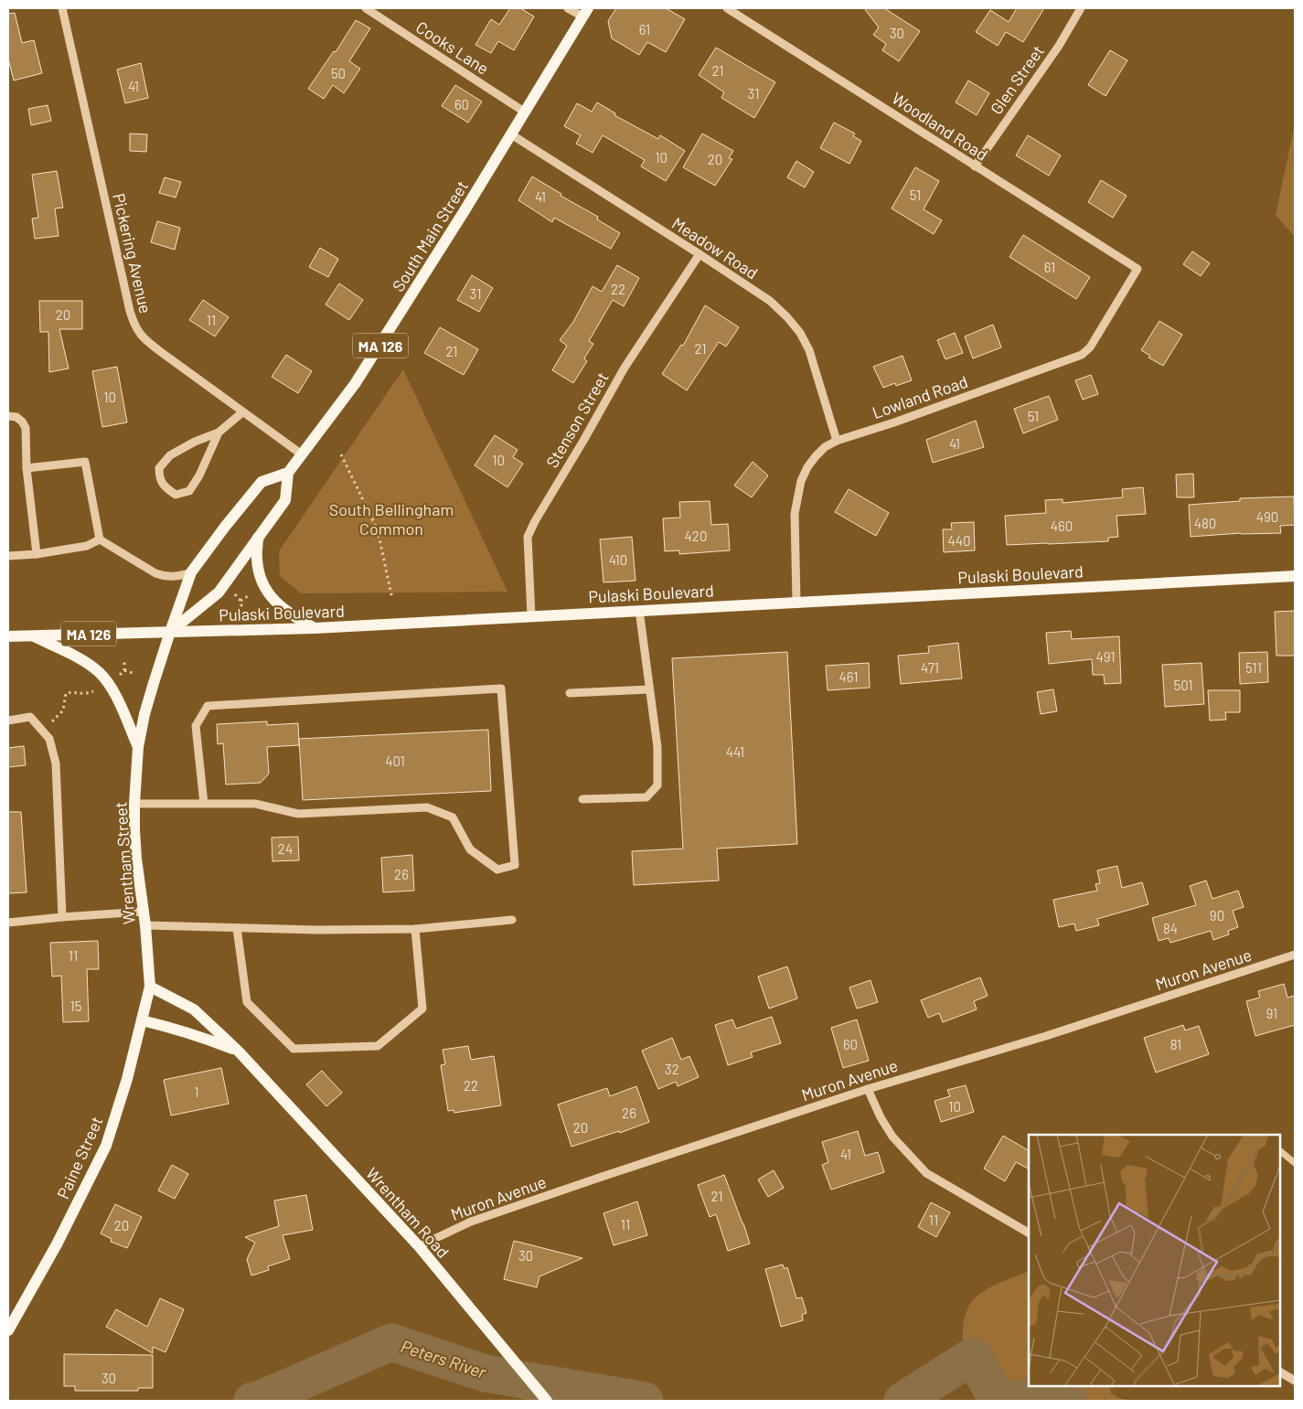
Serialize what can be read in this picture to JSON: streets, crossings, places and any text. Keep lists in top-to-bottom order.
{
  "streets": {
    "main road": [
      "South Main Street",
      "MA 126",
      "Pulaski Boulevard",
      "Wrentham Street",
      "Paine Street",
      "Wrentham Road"
    ],
    "street": [
      "Cooks Lane",
      "Glen Street",
      "Woodland Road",
      "Meadow Road",
      "Pickering Avenue",
      "Lowland Road",
      "Stenson Street",
      "Muron Avenue"
    ]
  },
  "crossings": [
    ["Cooks Lane", "South Main Street"],
    ["Glen Street", "Woodland Road"],
    ["Woodland Road", "Lowland Road"],
    ["South Main Street", "Meadow Road"],
    ["South Main Street", "Pickering Avenue"],
    ["Meadow Road", "Lowland Road"],
    ["Meadow Road", "Stenson Street"],
    ["Lowland Road", "Pulaski Boulevard"],
    ["Stenson Street", "Pulaski Boulevard"],
    ["Pulaski Boulevard", "Wrentham Street"],
    ["Wrentham Street", "Paine Street"],
    ["Wrentham Street", "Wrentham Road"],
    ["Muron Avenue", "Wrentham Road"],
    ["Paine Street", "Wrentham Road"]
  ],
  "water": ["Peters River"],
  "parks": ["South Bellingham Common"],
  "house_numbers": [
    "61",
    "30",
    "21",
    "50",
    "41",
    "31",
    "60",
    "10",
    "20",
    "51",
    "41",
    "61",
    "22",
    "31",
    "20",
    "11",
    "21",
    "21",
    "10",
    "51",
    "41",
    "10",
    "490",
    "480",
    "460",
    "420",
    "440",
    "410",
    "491",
    "471",
    "511",
    "461",
    "501",
    "441",
    "401",
    "24",
    "26",
    "90",
    "84",
    "11",
    "15",
    "91",
    "60",
    "81",
    "32",
    "22",
    "1",
    "10",
    "26",
    "20",
    "41",
    "21",
    "11",
    "11",
    "20",
    "30",
    "30"
  ]
}
